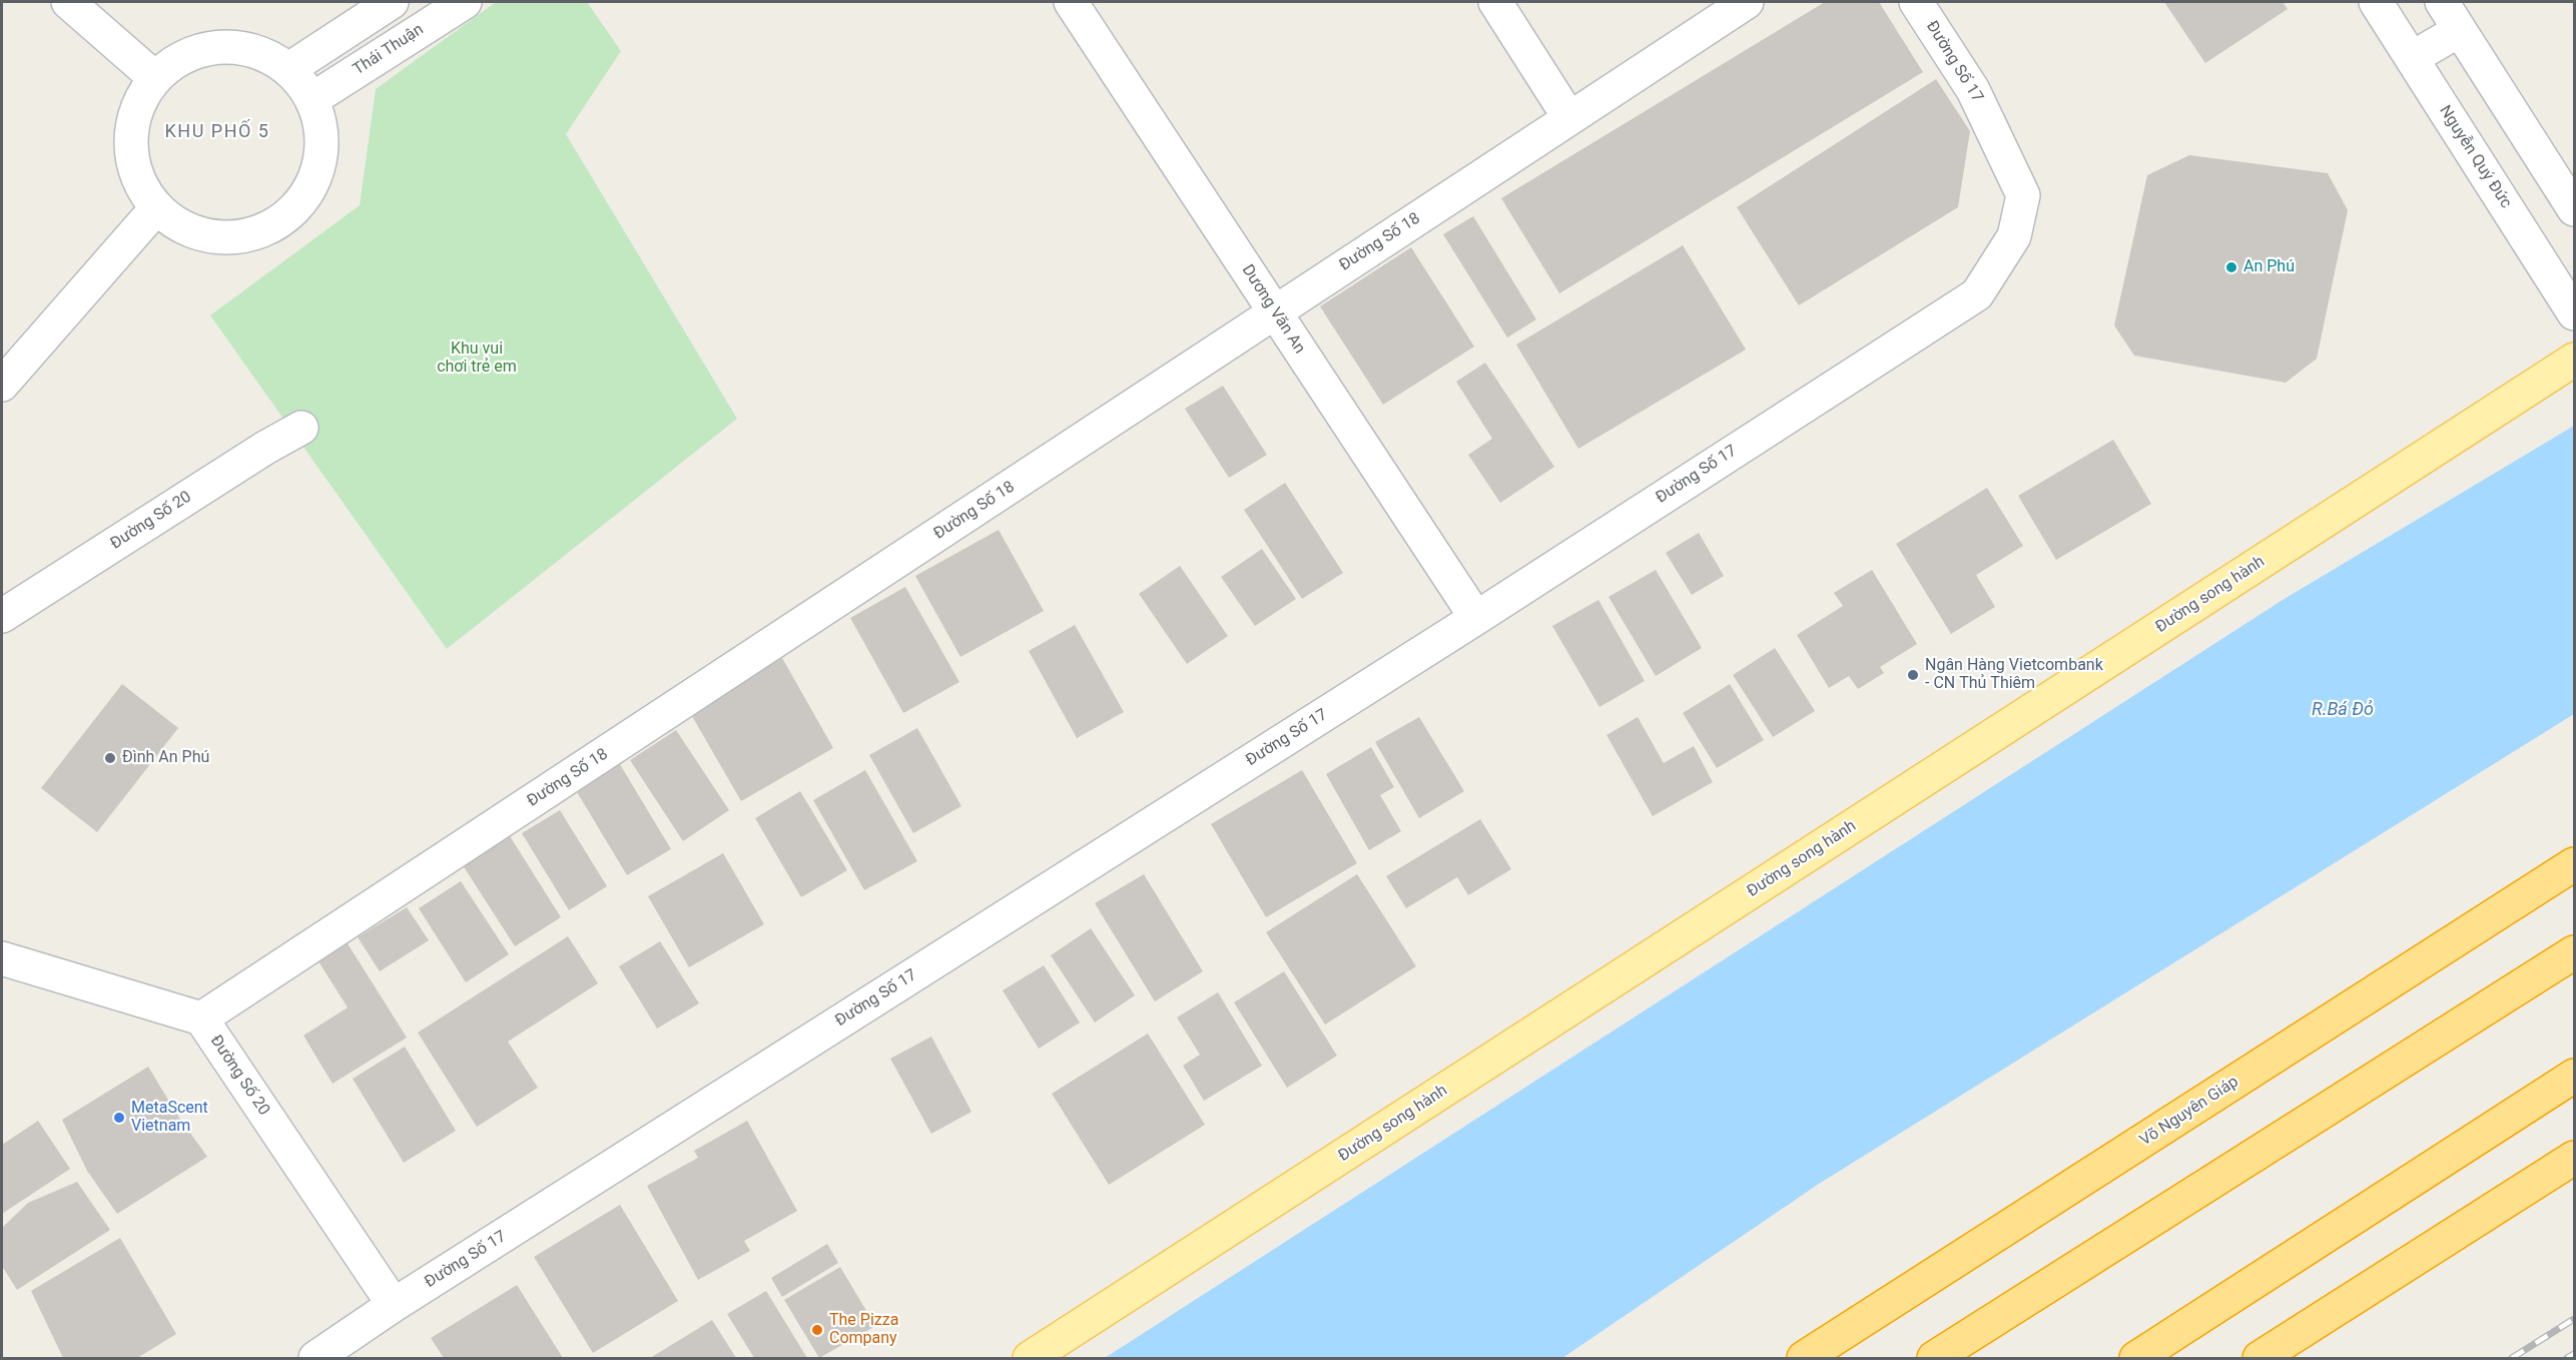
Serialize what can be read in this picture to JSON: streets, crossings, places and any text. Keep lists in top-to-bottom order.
{
  "streets": {
    "highway": ["Võ Nguyên Giáp"],
    "main road": ["Đường song hành"],
    "street": [
      "Thái Thuận",
      "Đường Số 17",
      "Nguyễn Quý Đức",
      "Đường Số 18",
      "Dương Văn An",
      "Đường Số 20"
    ]
  },
  "crossings": [
    ["Đường Số 17", "Dương Văn An"],
    ["Đường Số 17", "Đường Số 20"],
    ["Đường Số 18", "Dương Văn An"],
    ["Đường Số 18", "Đường Số 20"]
  ],
  "districts": ["KHU PHỐ 5"],
  "water": ["R.Bá Đỏ"],
  "parks": ["Khu vui chơi trẻ em"],
  "places": [
    "An Phú",
    "Ngân Hàng Vietcombank - CN Thủ Thiêm",
    "Đình An Phú",
    "MetaScent Vietnam",
    "The Pizza Company"
  ]
}
